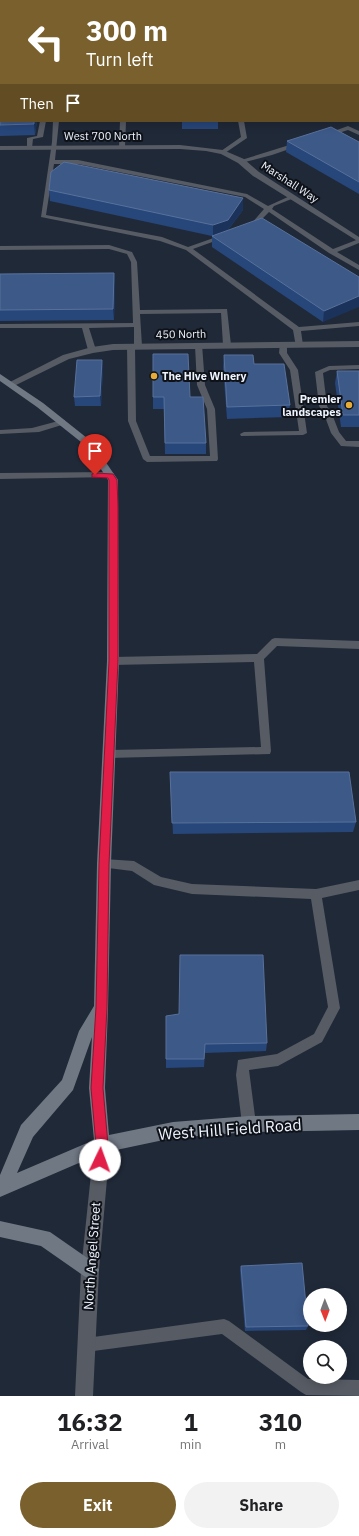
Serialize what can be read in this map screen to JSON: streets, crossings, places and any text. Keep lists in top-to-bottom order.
{
  "streets": {
    "street": [
      "West 700 North",
      "Marshall Way",
      "450 North",
      "West Hill Field Road",
      "North Angel Street"
    ]
  },
  "crossings": [
    ["West 700 North", "Marshall Way"],
    ["450 North", "North Angel Street"],
    ["West Hill Field Road", "North Angel Street"]
  ],
  "places": ["The Hive Winery", "Premier landscapes"],
  "north": "bottom",
  "page": {
    "turn": ["300 m", "Turn left"],
    "then": "Then",
    "eta": [
      "16:32",
      "Arrival",
      "1",
      "min",
      "310",
      "m"
    ],
    "buttons": ["Exit", "Share"]
  }
}
